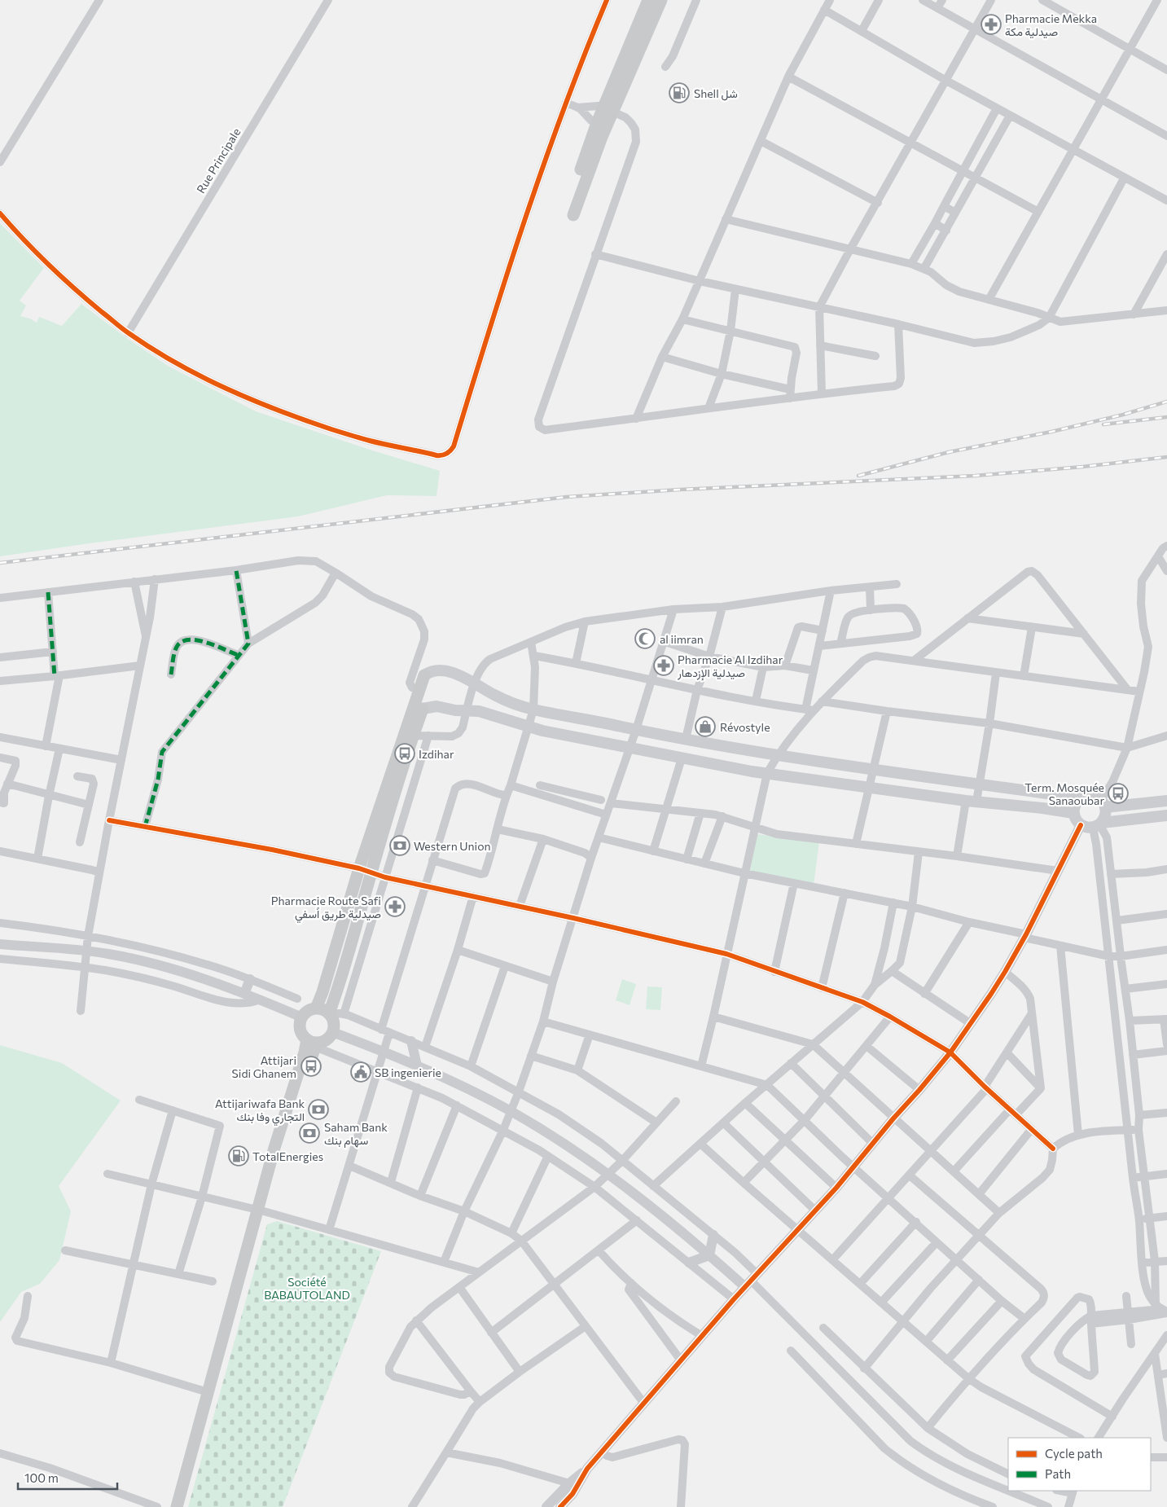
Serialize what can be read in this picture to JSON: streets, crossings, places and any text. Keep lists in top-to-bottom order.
{
  "streets": {
    "street": ["Rue Principale"]
  },
  "parks": ["Société BABAUTOLAND"],
  "places": {
    "pharmacy": ["Pharmacie Mekka صيدلية مكة", "Pharmacie Al Izdihar صيدلية الإزدهار", "Pharmacie Route Safi صيدلية طريق اًسفي"],
    "fuel station": ["Shell شل", "TotalEnergies"],
    "mosque": ["al iimran"],
    "shop": ["Révostyle"],
    "bus stop": ["Izdihar", "Term. Mosquée Sanaoubar", "Attijari Sidi Ghanem"],
    "bank": ["Western Union", "Attijariwafa Bank التجاري وفا بنك", "Saham Bank سهام بنك"],
    "public building": ["SB ingenierie"]
  },
  "legend": ["Cycle path", "Path"],
  "scale_bar": "100 m"
}
